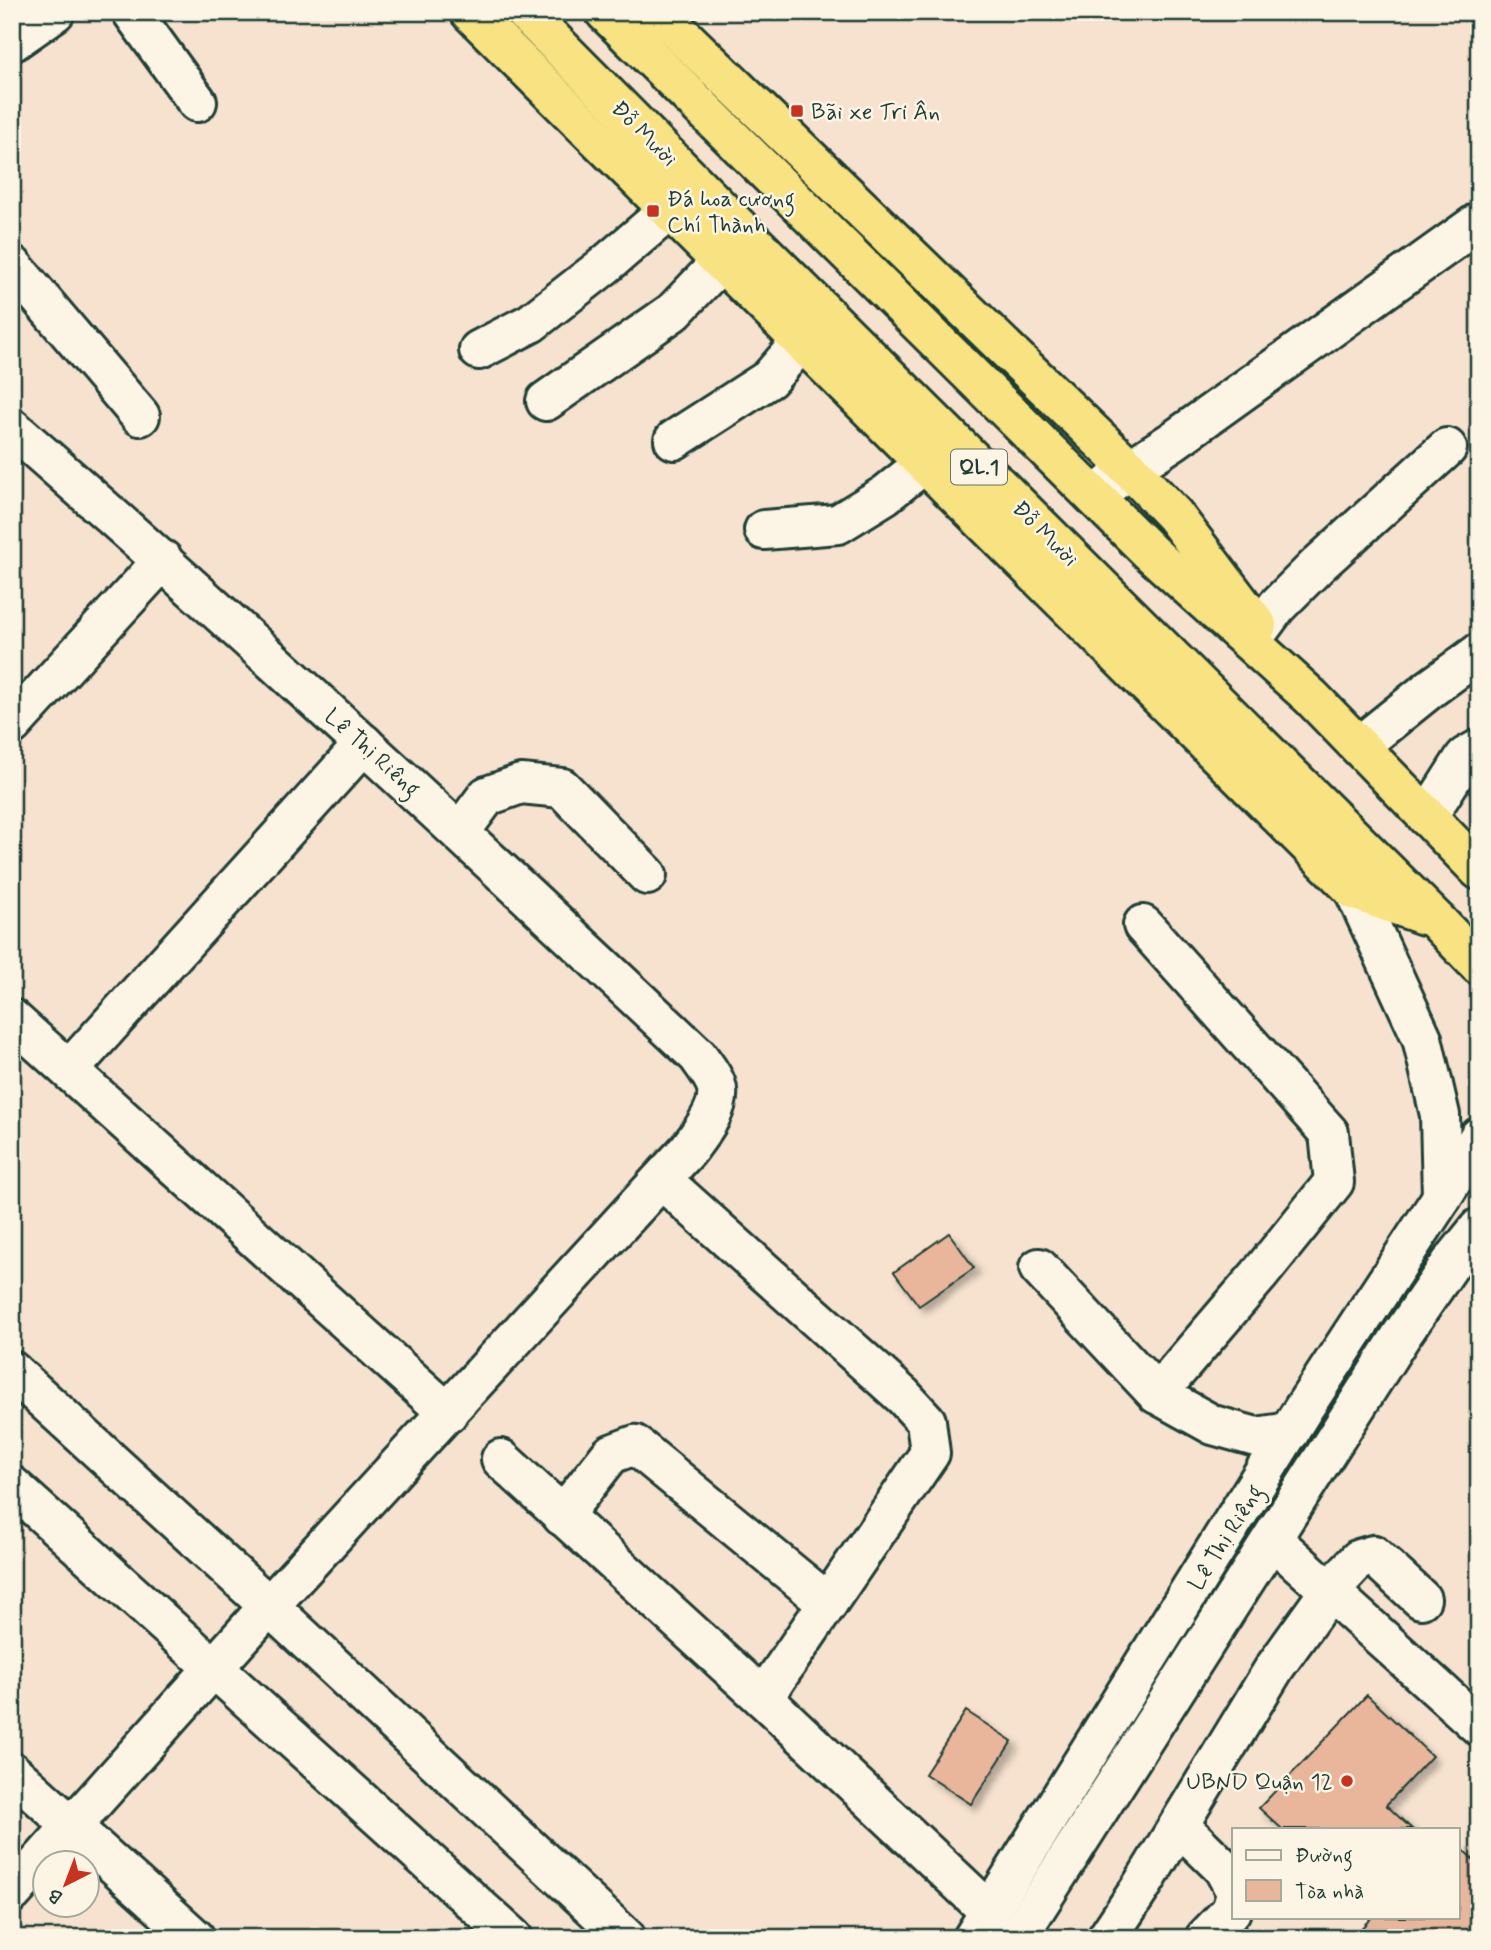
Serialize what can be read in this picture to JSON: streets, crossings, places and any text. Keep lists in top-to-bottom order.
{
  "streets": {
    "highway": ["Đỗ Mười", "QL.1"],
    "street": ["Lê Thị Riêng"]
  },
  "crossings": [
    ["Đỗ Mười", "QL.1"]
  ],
  "places": {
    "transit": ["Bãi xe Tri Ân", "Đá hoa cương Chí Thành"],
    "other": ["UBND Quận 12"]
  },
  "legend": ["Đường", "Tòa nhà"],
  "north": "bottom left"
}
